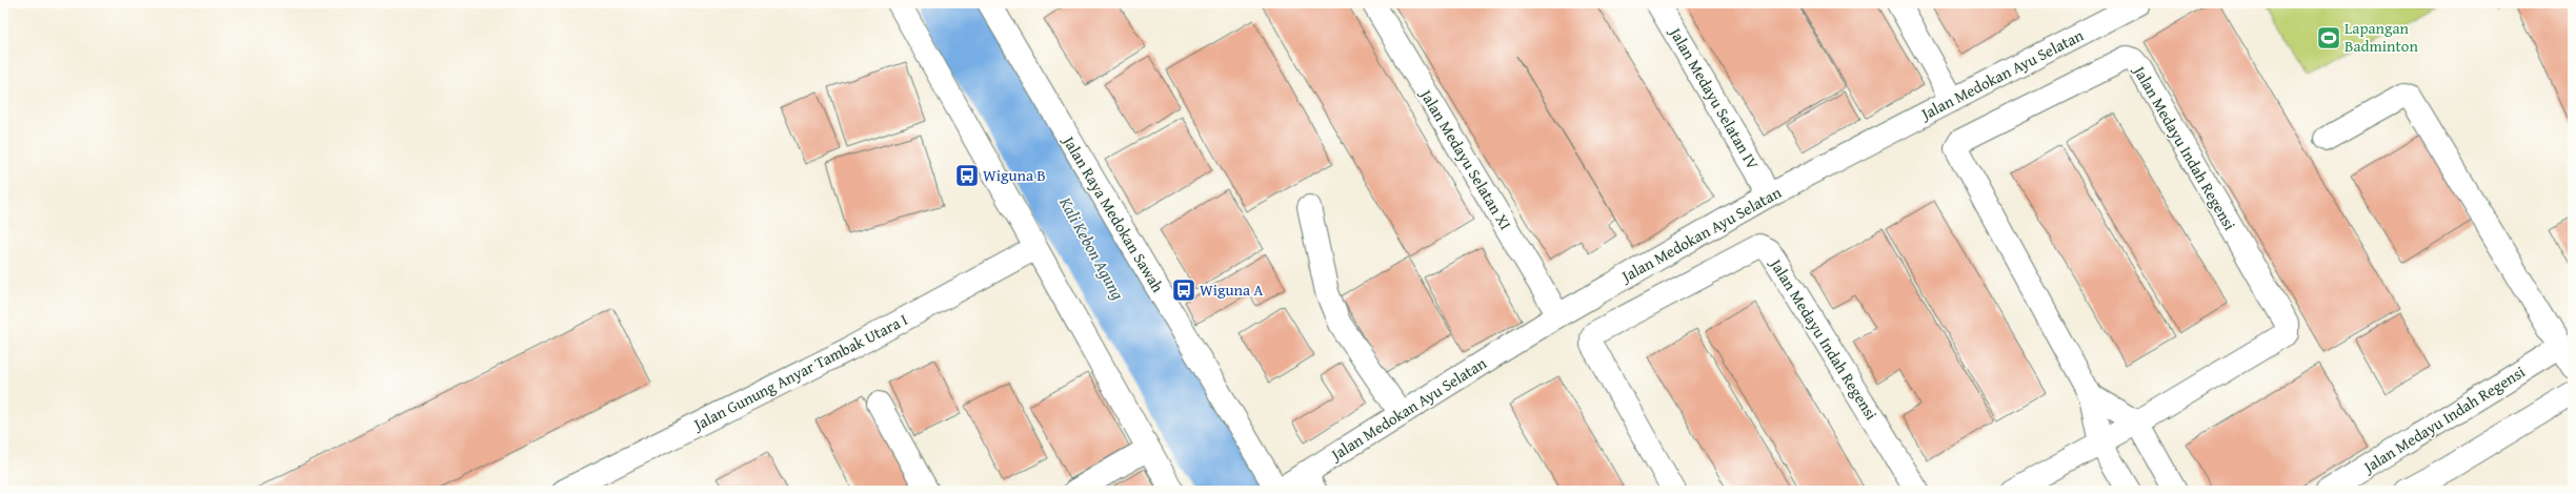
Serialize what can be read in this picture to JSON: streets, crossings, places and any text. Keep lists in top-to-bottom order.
{
  "streets": {
    "street": [
      "Jalan Medokan Ayu Selatan",
      "Jalan Medayu Selatan IV",
      "Jalan Medayu Indah Regensi",
      "Jalan Medayu Selatan XI",
      "Jalan Raya Medokan Sawah",
      "Jalan Gunung Anyar Tambak Utara I"
    ]
  },
  "crossings": [
    ["Jalan Medokan Ayu Selatan", "Jalan Medayu Selatan IV"],
    ["Jalan Medokan Ayu Selatan", "Jalan Medayu Selatan XI"],
    ["Jalan Medokan Ayu Selatan", "Jalan Raya Medokan Sawah"]
  ],
  "water": ["Kali Kebon Agung"],
  "places": {
    "sports": ["Lapangan Badminton"],
    "bus stop": ["Wiguna B", "Wiguna A"]
  }
}
